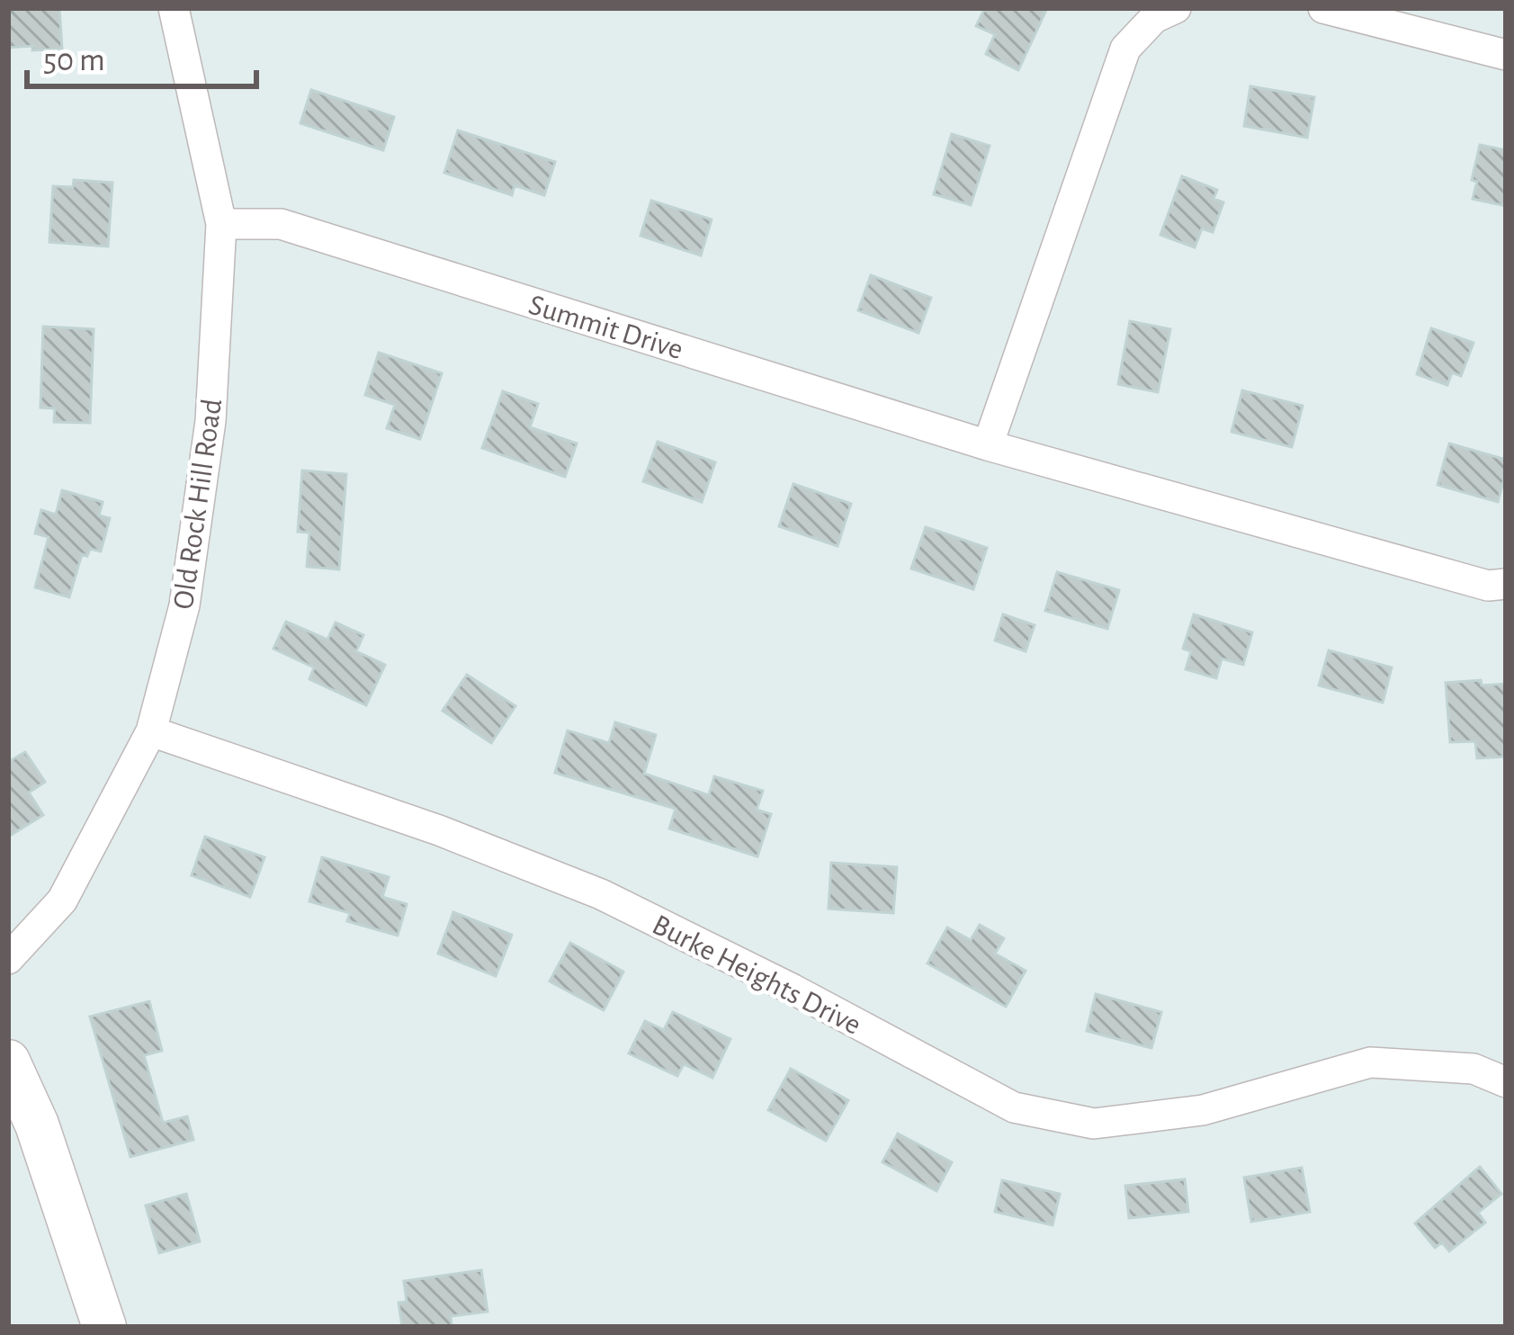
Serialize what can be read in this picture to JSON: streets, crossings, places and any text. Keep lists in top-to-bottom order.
{
  "streets": {
    "street": ["Summit Drive", "Old Rock Hill Road", "Burke Heights Drive"]
  },
  "crossings": [
    ["Summit Drive", "Old Rock Hill Road"],
    ["Old Rock Hill Road", "Burke Heights Drive"]
  ],
  "scale_bar": "50 m"
}
